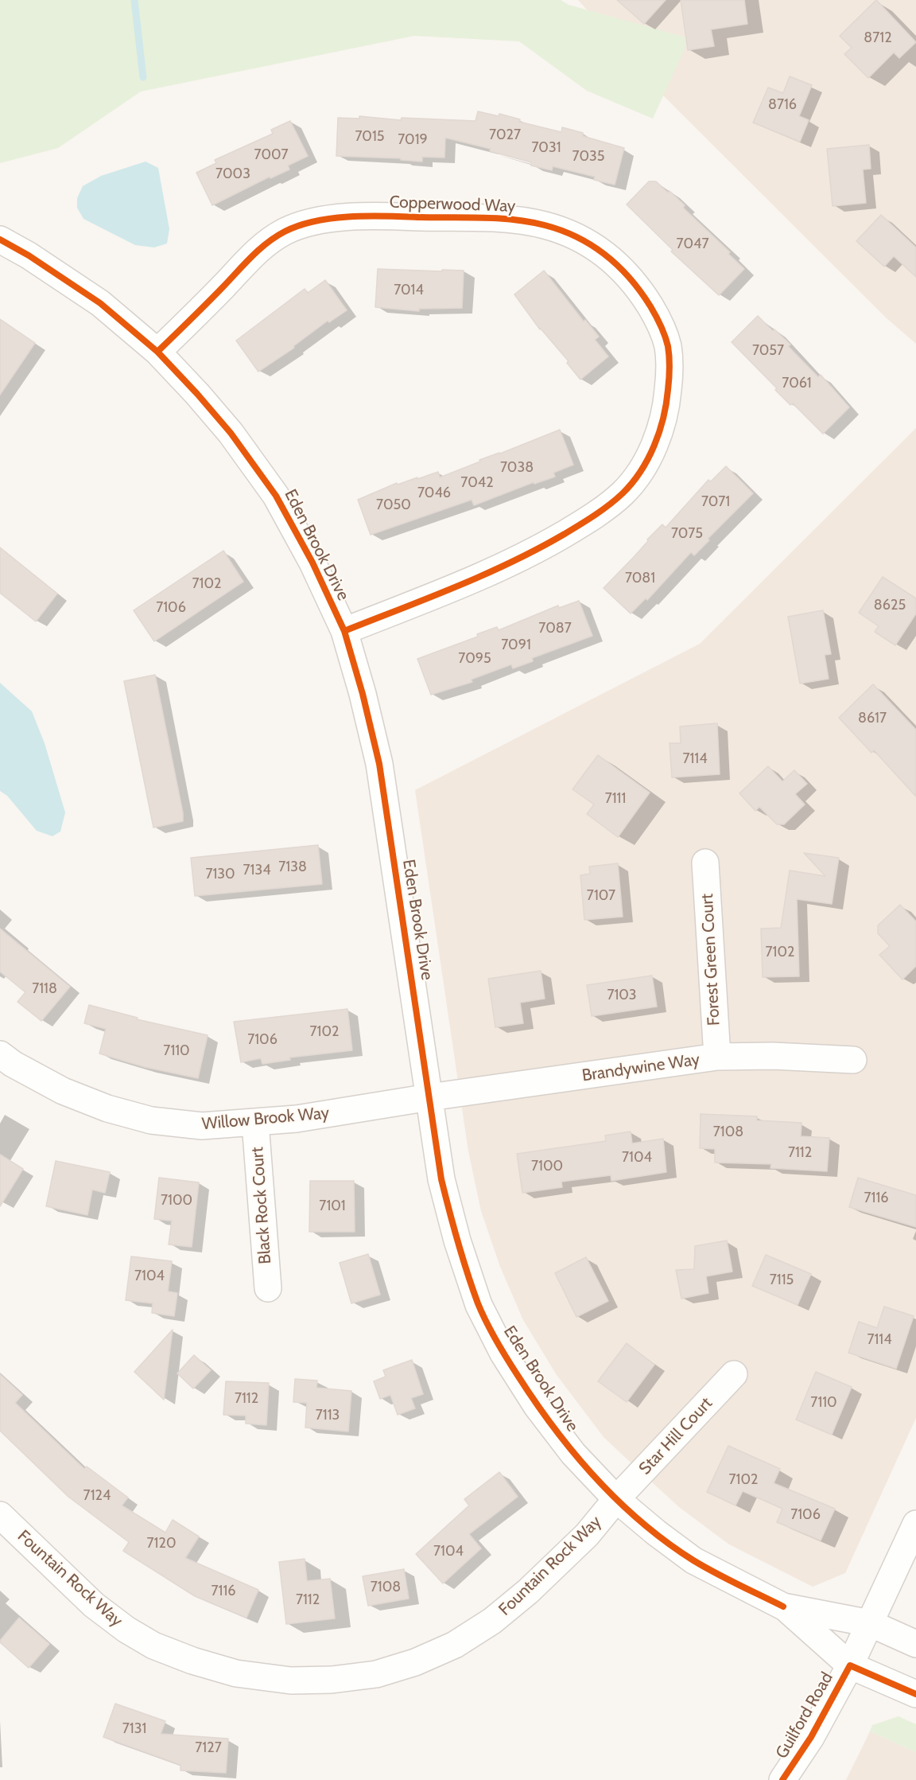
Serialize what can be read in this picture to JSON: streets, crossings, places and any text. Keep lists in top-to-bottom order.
{
  "streets": {
    "street": [
      "Copperwood Way",
      "Eden Brook Drive",
      "Forest Green Court",
      "Brandywine Way",
      "Willow Brook Way",
      "Black Rock Court",
      "Star Hill Court",
      "Fountain Rock Way",
      "Guilford Road"
    ]
  },
  "crossings": [
    ["Copperwood Way", "Eden Brook Drive"],
    ["Eden Brook Drive", "Brandywine Way"],
    ["Eden Brook Drive", "Willow Brook Way"],
    ["Eden Brook Drive", "Star Hill Court"],
    ["Eden Brook Drive", "Fountain Rock Way"],
    ["Eden Brook Drive", "Guilford Road"],
    ["Forest Green Court", "Brandywine Way"],
    ["Brandywine Way", "Willow Brook Way"],
    ["Willow Brook Way", "Black Rock Court"],
    ["Star Hill Court", "Fountain Rock Way"]
  ],
  "house_numbers": [
    "8712",
    "8716",
    "7027",
    "7015",
    "7019",
    "7031",
    "7007",
    "7035",
    "7003",
    "7047",
    "7014",
    "7057",
    "7061",
    "7038",
    "7042",
    "7046",
    "7071",
    "7050",
    "7075",
    "7081",
    "7102",
    "8625",
    "7106",
    "7087",
    "7091",
    "7095",
    "8617",
    "7114",
    "7111",
    "7138",
    "7134",
    "7130",
    "7107",
    "7102",
    "7118",
    "7103",
    "7102",
    "7106",
    "7110",
    "7108",
    "7112",
    "7104",
    "7100",
    "7116",
    "7100",
    "7101",
    "7104",
    "7115",
    "7114",
    "7112",
    "7110",
    "7113",
    "7102",
    "7124",
    "7106",
    "7120",
    "7104",
    "7108",
    "7116",
    "7112",
    "7131",
    "7127"
  ]
}
